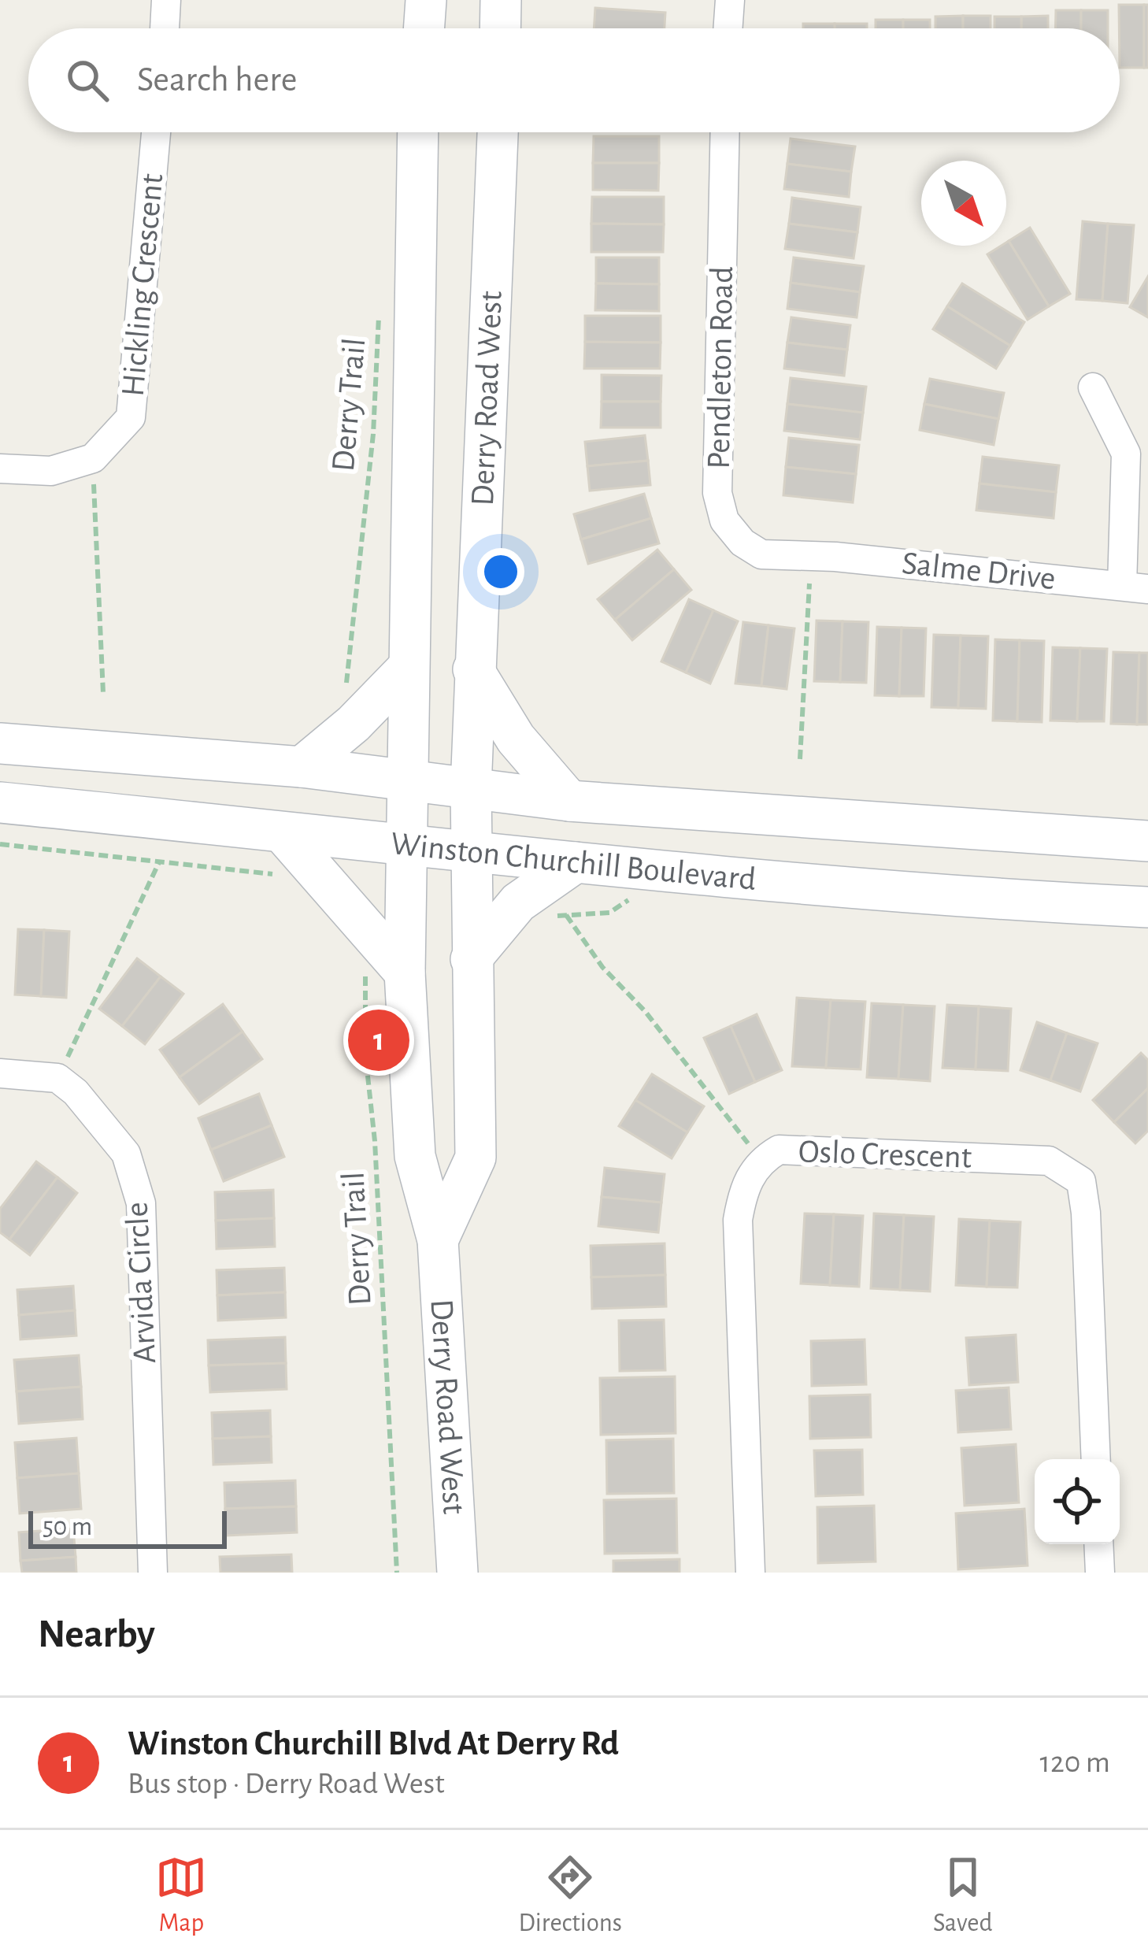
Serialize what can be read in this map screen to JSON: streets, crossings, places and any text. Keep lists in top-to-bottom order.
{
  "streets": {
    "main road": ["Derry Road West", "Winston Churchill Boulevard"],
    "street": [
      "Hickling Crescent",
      "Pendleton Road",
      "Salme Drive",
      "Oslo Crescent",
      "Arvida Circle"
    ],
    "path": ["Derry Trail"]
  },
  "crossings": [
    ["Pendleton Road", "Salme Drive"],
    ["Derry Road West", "Derry Trail"],
    ["Derry Road West", "Winston Churchill Boulevard"]
  ],
  "scale_bar": "50 m",
  "north": "bottom right",
  "page": {
    "search": "Search here",
    "pins": "1",
    "scale": "50 m",
    "heading": "Nearby",
    "list": [
      {
        "mark": "1",
        "name": "Winston Churchill Blvd At Derry Rd",
        "note": "Bus stop · Derry Road West",
        "value": "120 m"
      }
    ],
    "nav": ["Map", "Directions", "Saved"]
  }
}
